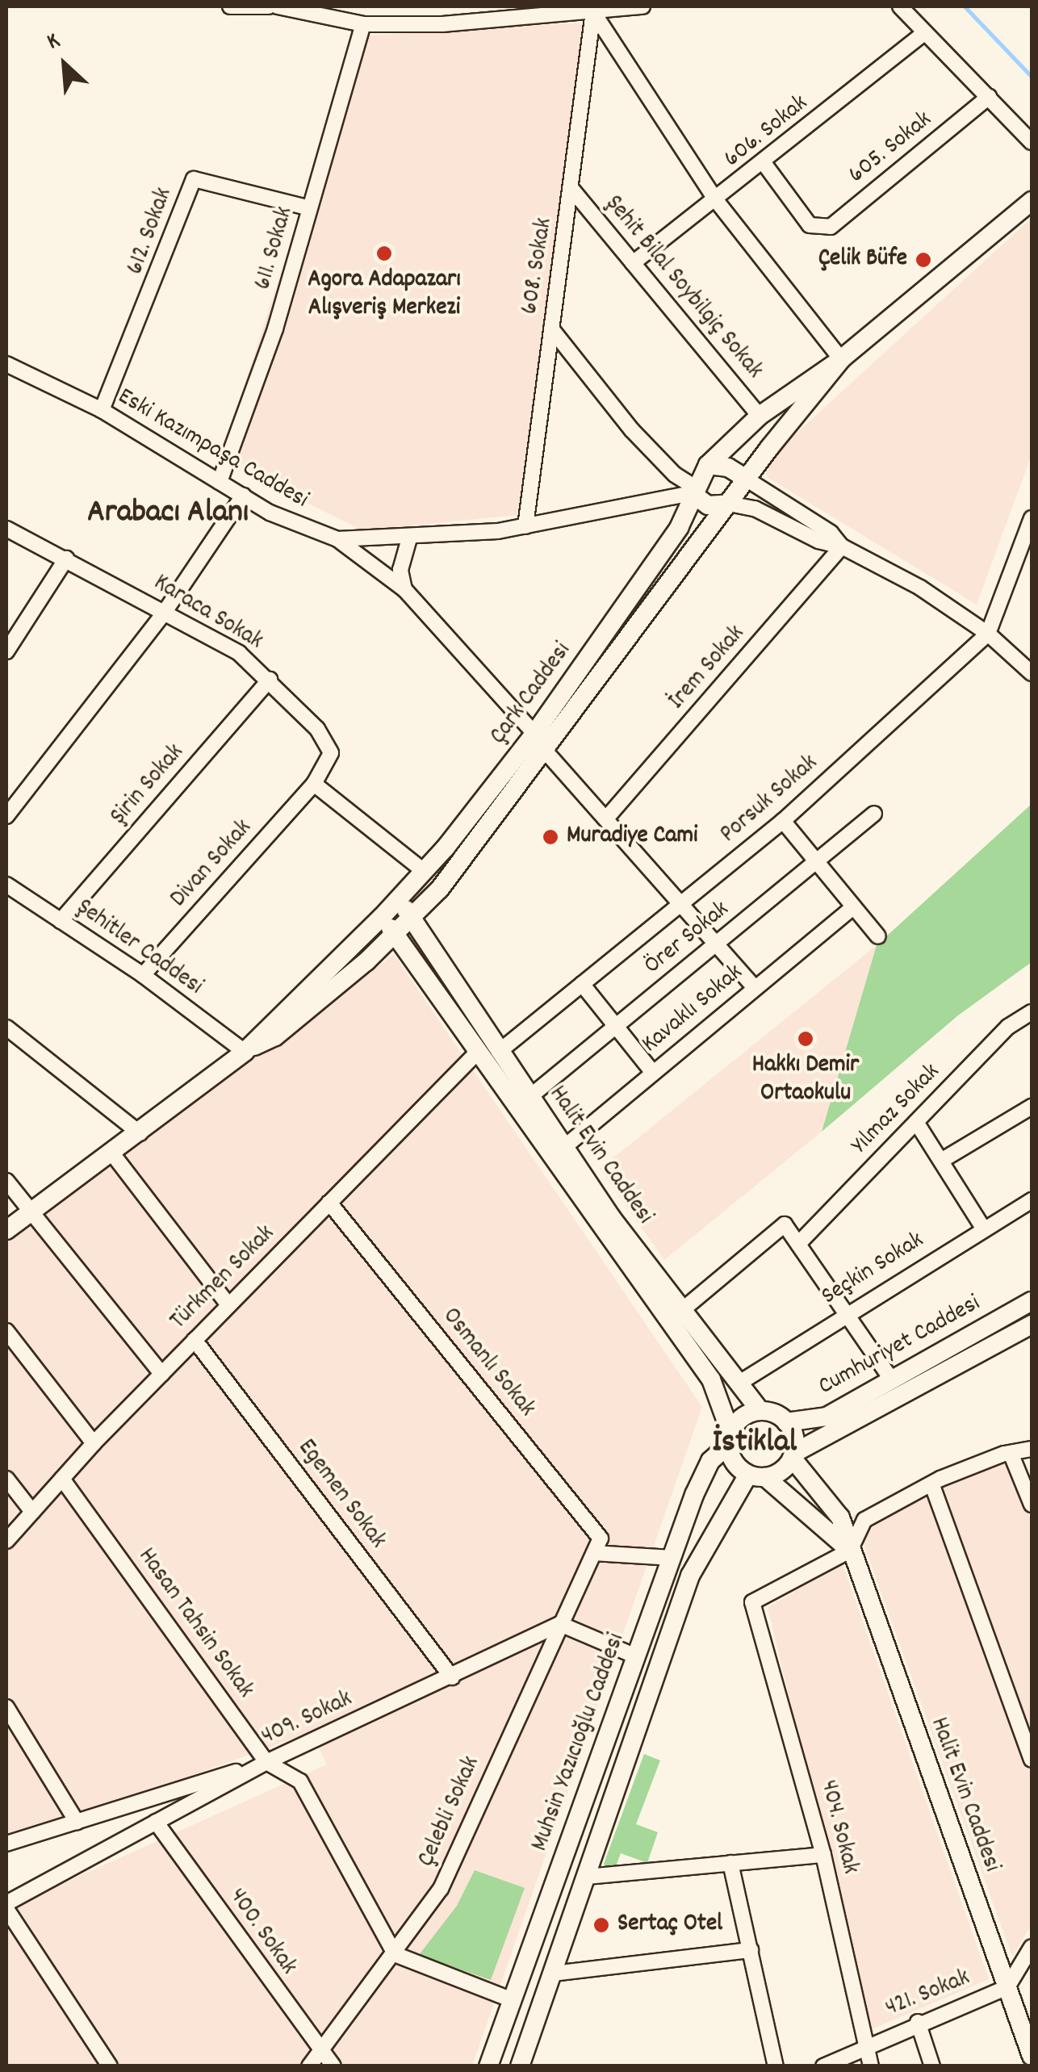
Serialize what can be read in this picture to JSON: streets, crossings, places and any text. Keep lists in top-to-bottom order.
{
  "streets": {
    "main road": [
      "Çark Caddesi",
      "Halit Evin Caddesi",
      "Cumhuriyet Caddesi",
      "Muhsin Yazıcıoğlu Caddesi"
    ],
    "street": [
      "606. Sokak",
      "605. Sokak",
      "612. Sokak",
      "611. Sokak",
      "608. Sokak",
      "Şehit Bilal Soybilgiç Sokak",
      "Eski Kazımpaşa Caddesi",
      "Karaca Sokak",
      "İrem Sokak",
      "Şirin Sokak",
      "Porsuk Sokak",
      "Divan Sokak",
      "Örer Sokak",
      "Şehitler Caddesi",
      "Kavaklı Sokak",
      "Yılmaz Sokak",
      "Seçkin Sokak",
      "Türkmen Sokak",
      "Osmanlı Sokak",
      "Egemen Sokak",
      "Hasan Tahsin Sokak",
      "409. Sokak",
      "Çelebli Sokak",
      "404. Sokak",
      "400. Sokak",
      "421. Sokak"
    ]
  },
  "crossings": [
    ["606. Sokak", "605. Sokak"],
    ["606. Sokak", "Şehit Bilal Soybilgiç Sokak"],
    ["612. Sokak", "611. Sokak"],
    ["612. Sokak", "Eski Kazımpaşa Caddesi"],
    ["611. Sokak", "Eski Kazımpaşa Caddesi"],
    ["608. Sokak", "Şehit Bilal Soybilgiç Sokak"],
    ["608. Sokak", "Eski Kazımpaşa Caddesi"],
    ["Şehit Bilal Soybilgiç Sokak", "Çark Caddesi"],
    ["Eski Kazımpaşa Caddesi", "Çark Caddesi"],
    ["Karaca Sokak", "Şirin Sokak"],
    ["Karaca Sokak", "Divan Sokak"],
    ["Çark Caddesi", "Şehitler Caddesi"],
    ["Çark Caddesi", "Halit Evin Caddesi"],
    ["Şirin Sokak", "Şehitler Caddesi"],
    ["Porsuk Sokak", "Halit Evin Caddesi"],
    ["Porsuk Sokak", "Türkmen Sokak"],
    ["Divan Sokak", "Şehitler Caddesi"],
    ["Örer Sokak", "Halit Evin Caddesi"],
    ["Kavaklı Sokak", "Halit Evin Caddesi"],
    ["Halit Evin Caddesi", "Seçkin Sokak"],
    ["Halit Evin Caddesi", "Türkmen Sokak"],
    ["Halit Evin Caddesi", "Cumhuriyet Caddesi"],
    ["Halit Evin Caddesi", "Muhsin Yazıcıoğlu Caddesi"],
    ["Halit Evin Caddesi", "404. Sokak"],
    ["Halit Evin Caddesi", "421. Sokak"],
    ["Türkmen Sokak", "Osmanlı Sokak"],
    ["Türkmen Sokak", "Egemen Sokak"],
    ["Türkmen Sokak", "Hasan Tahsin Sokak"],
    ["Cumhuriyet Caddesi", "Muhsin Yazıcıoğlu Caddesi"],
    ["Osmanlı Sokak", "Çelebli Sokak"],
    ["Egemen Sokak", "409. Sokak"],
    ["Hasan Tahsin Sokak", "409. Sokak"],
    ["Hasan Tahsin Sokak", "Çelebli Sokak"],
    ["409. Sokak", "Çelebli Sokak"],
    ["409. Sokak", "400. Sokak"],
    ["Çelebli Sokak", "400. Sokak"],
    ["404. Sokak", "421. Sokak"]
  ],
  "districts": ["Arabacı Alanı", "İstiklal"],
  "places": [
    "Agora Adapazarı Alışveriş Merkezi",
    "Çelik Büfe",
    "Muradiye Cami",
    "Hakkı Demir Ortaokulu",
    "Sertaç Otel"
  ],
  "north": "top left"
}
